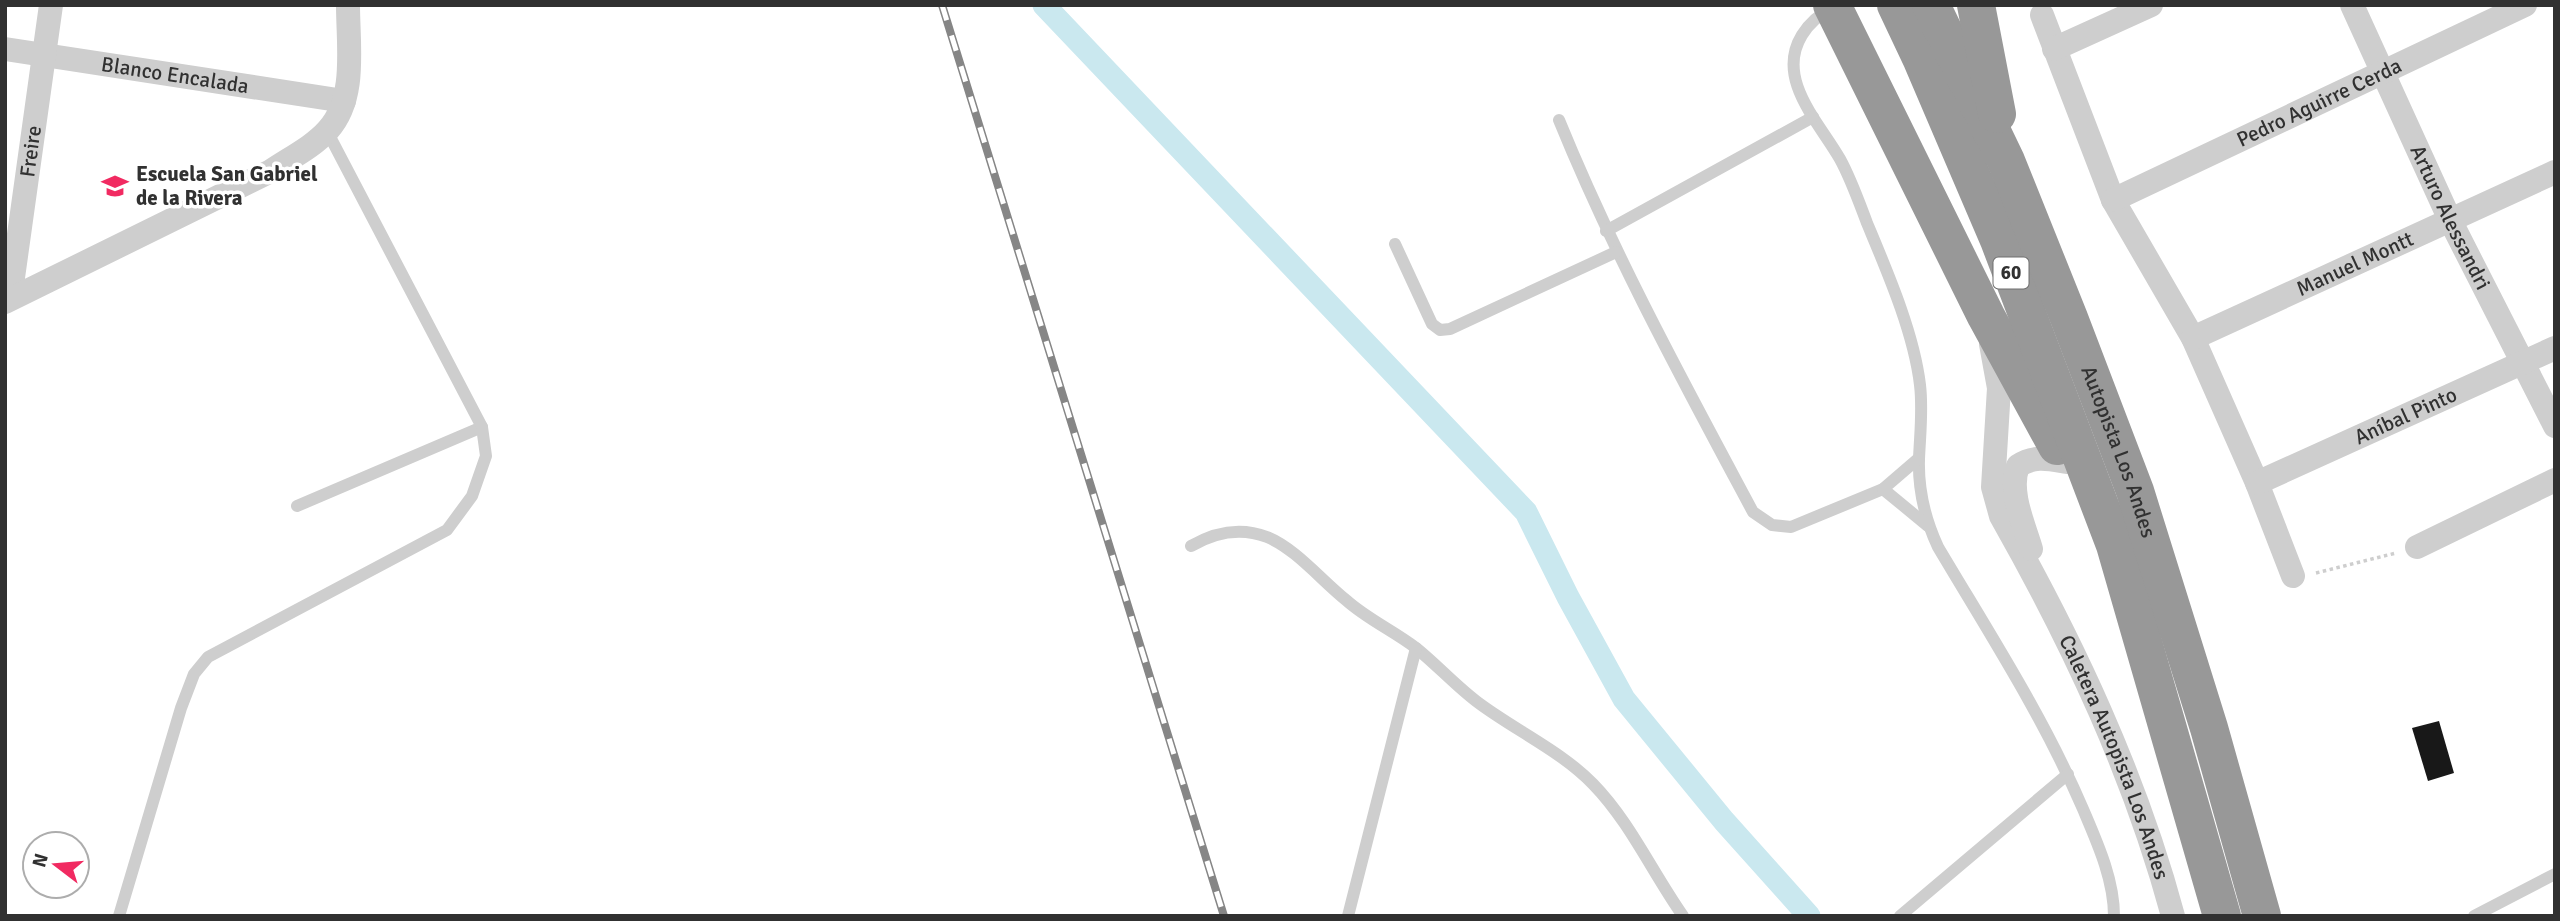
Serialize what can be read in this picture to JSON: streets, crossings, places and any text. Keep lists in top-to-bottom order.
{
  "streets": {
    "highway": ["60", "Autopista Los Andes"],
    "street": [
      "Blanco Encalada",
      "Pedro Aguirre Cerda",
      "Freire",
      "Arturo Alessandri",
      "Manuel Montt",
      "Aníbal Pinto",
      "Caletera Autopista Los Andes"
    ]
  },
  "crossings": [
    ["Blanco Encalada", "Freire"],
    ["Pedro Aguirre Cerda", "Arturo Alessandri"],
    ["Arturo Alessandri", "Manuel Montt"],
    ["Arturo Alessandri", "Aníbal Pinto"]
  ],
  "places": {
    "school or university": ["Escuela San Gabriel de la Rivera"]
  },
  "north": "left"
}
